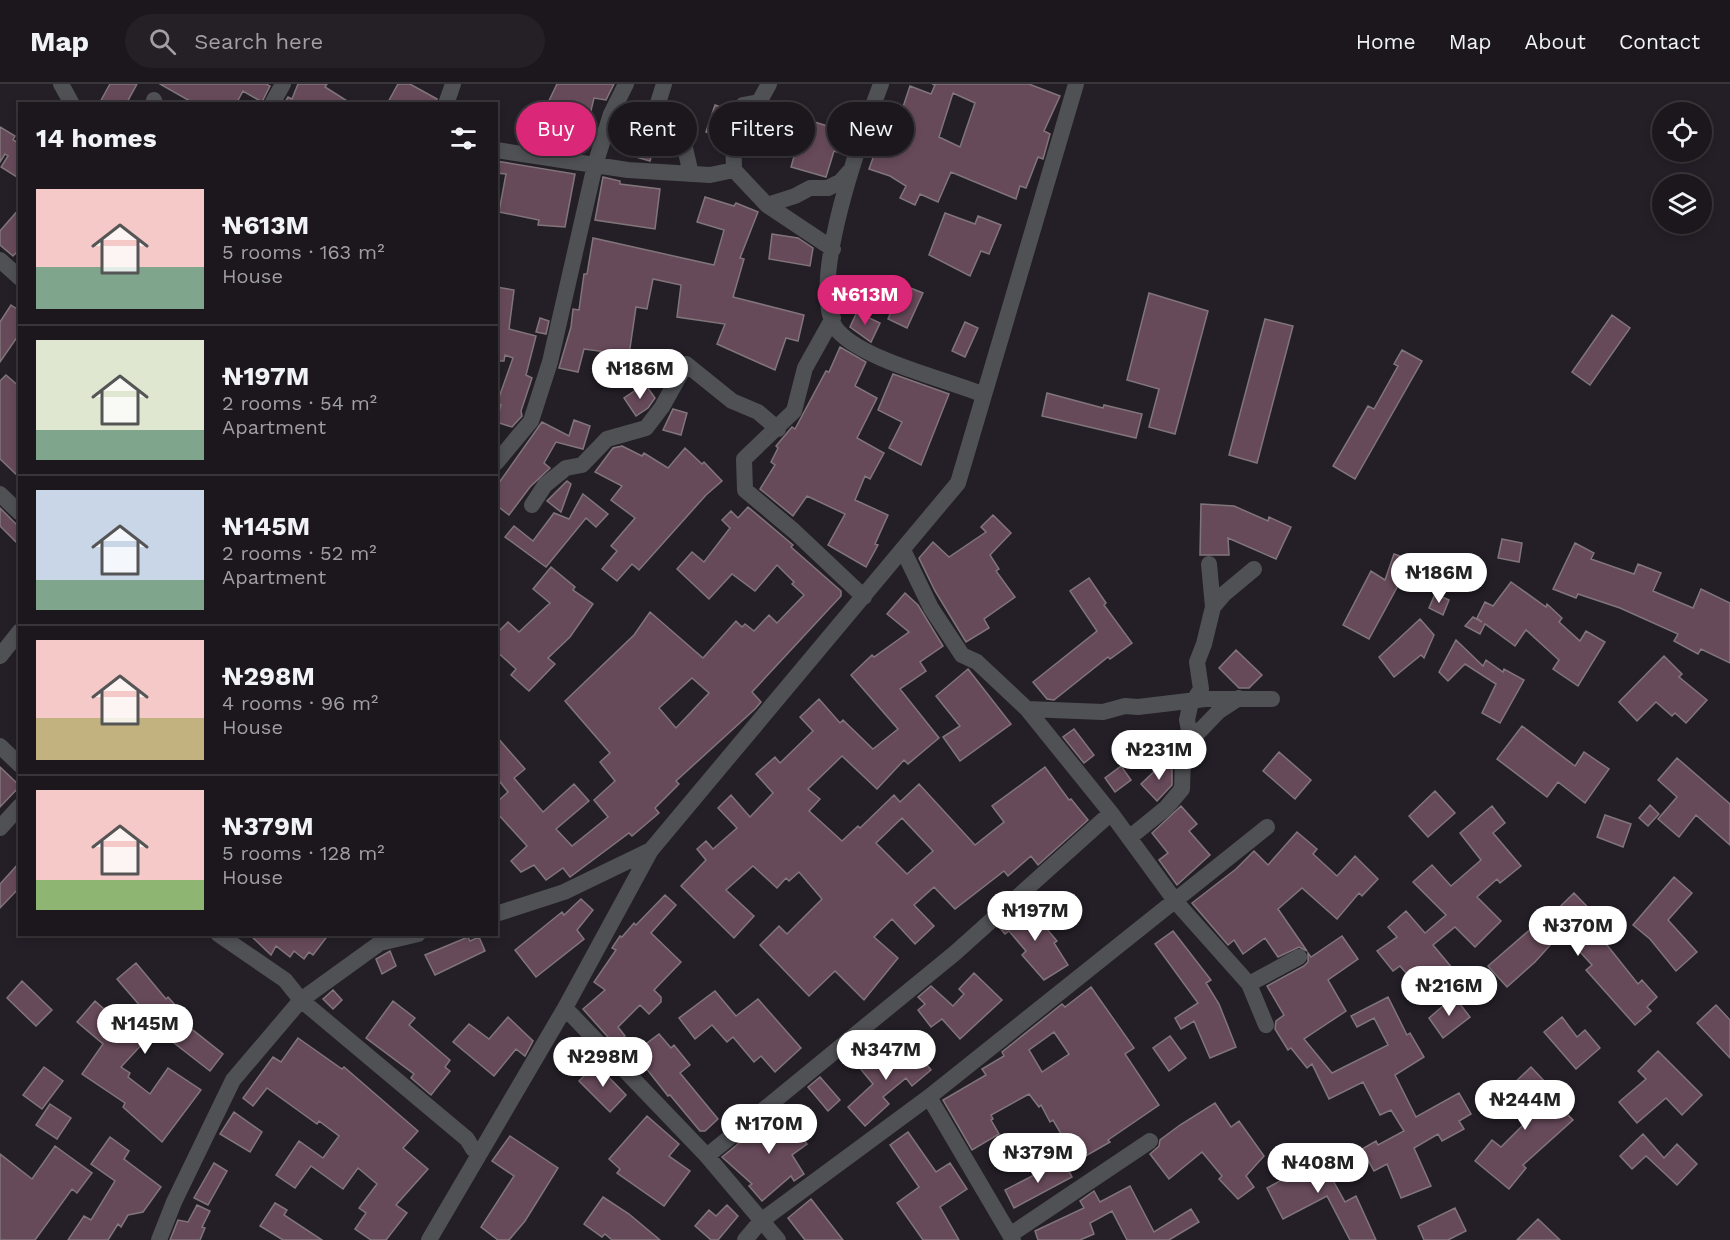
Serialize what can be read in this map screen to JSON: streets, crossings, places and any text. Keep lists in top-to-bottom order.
{
  "page": {
    "header": "Map",
    "search": "Search here",
    "nav": [
      "Home",
      "Map",
      "About",
      "Contact"
    ],
    "chip": [
      "Buy",
      "Rent",
      "Filters",
      "New"
    ],
    "heading": "14 homes",
    "list": [
      {
        "name": "₦613M",
        "note": "5 rooms · 163 m² · House"
      },
      {
        "name": "₦197M",
        "note": "2 rooms · 54 m² · Apartment"
      },
      {
        "name": "₦145M",
        "note": "2 rooms · 52 m² · Apartment"
      },
      {
        "name": "₦298M",
        "note": "4 rooms · 96 m² · House"
      },
      {
        "name": "₦379M",
        "note": "5 rooms · 128 m² · House"
      }
    ],
    "price": [
      "₦613M",
      "₦186M",
      "₦186M",
      "₦231M",
      "₦197M",
      "₦370M",
      "₦216M",
      "₦145M",
      "₦347M",
      "₦298M",
      "₦244M",
      "₦170M",
      "₦379M",
      "₦408M"
    ]
  }
}
